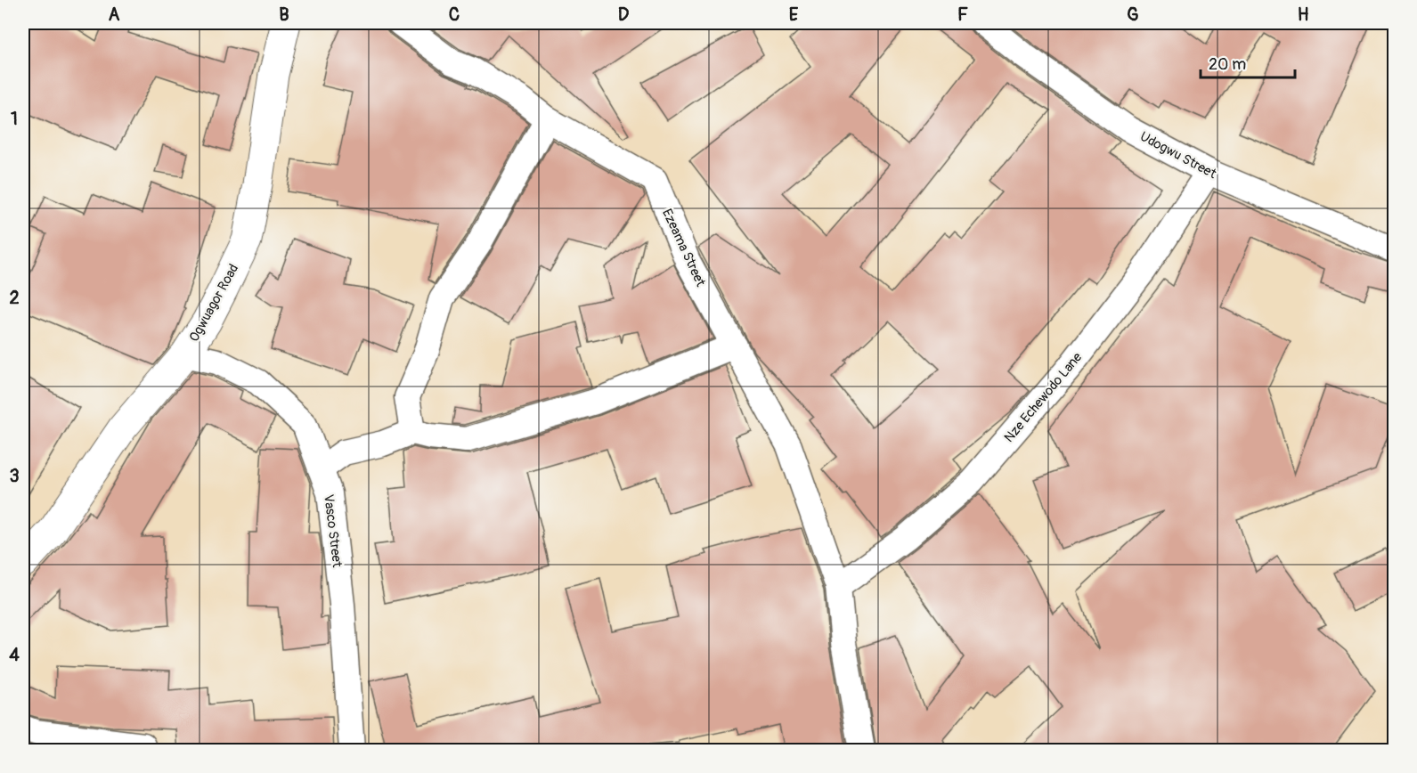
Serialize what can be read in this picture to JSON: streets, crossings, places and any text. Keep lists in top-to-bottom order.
{
  "streets": {
    "street": [
      "Udogwu Street",
      "Ezeama Street",
      "Ogwuagor Road",
      "Nze Echewodo Lane",
      "Vasco Street"
    ]
  },
  "crossings": [
    ["Udogwu Street", "Nze Echewodo Lane"],
    ["Ezeama Street", "Nze Echewodo Lane"],
    ["Ogwuagor Road", "Vasco Street"]
  ],
  "scale_bar": "20 m",
  "grid": {
    "columns": [
      "A",
      "B",
      "C",
      "D",
      "E",
      "F",
      "G",
      "H"
    ],
    "rows": [
      "1",
      "2",
      "3",
      "4"
    ]
  }
}
